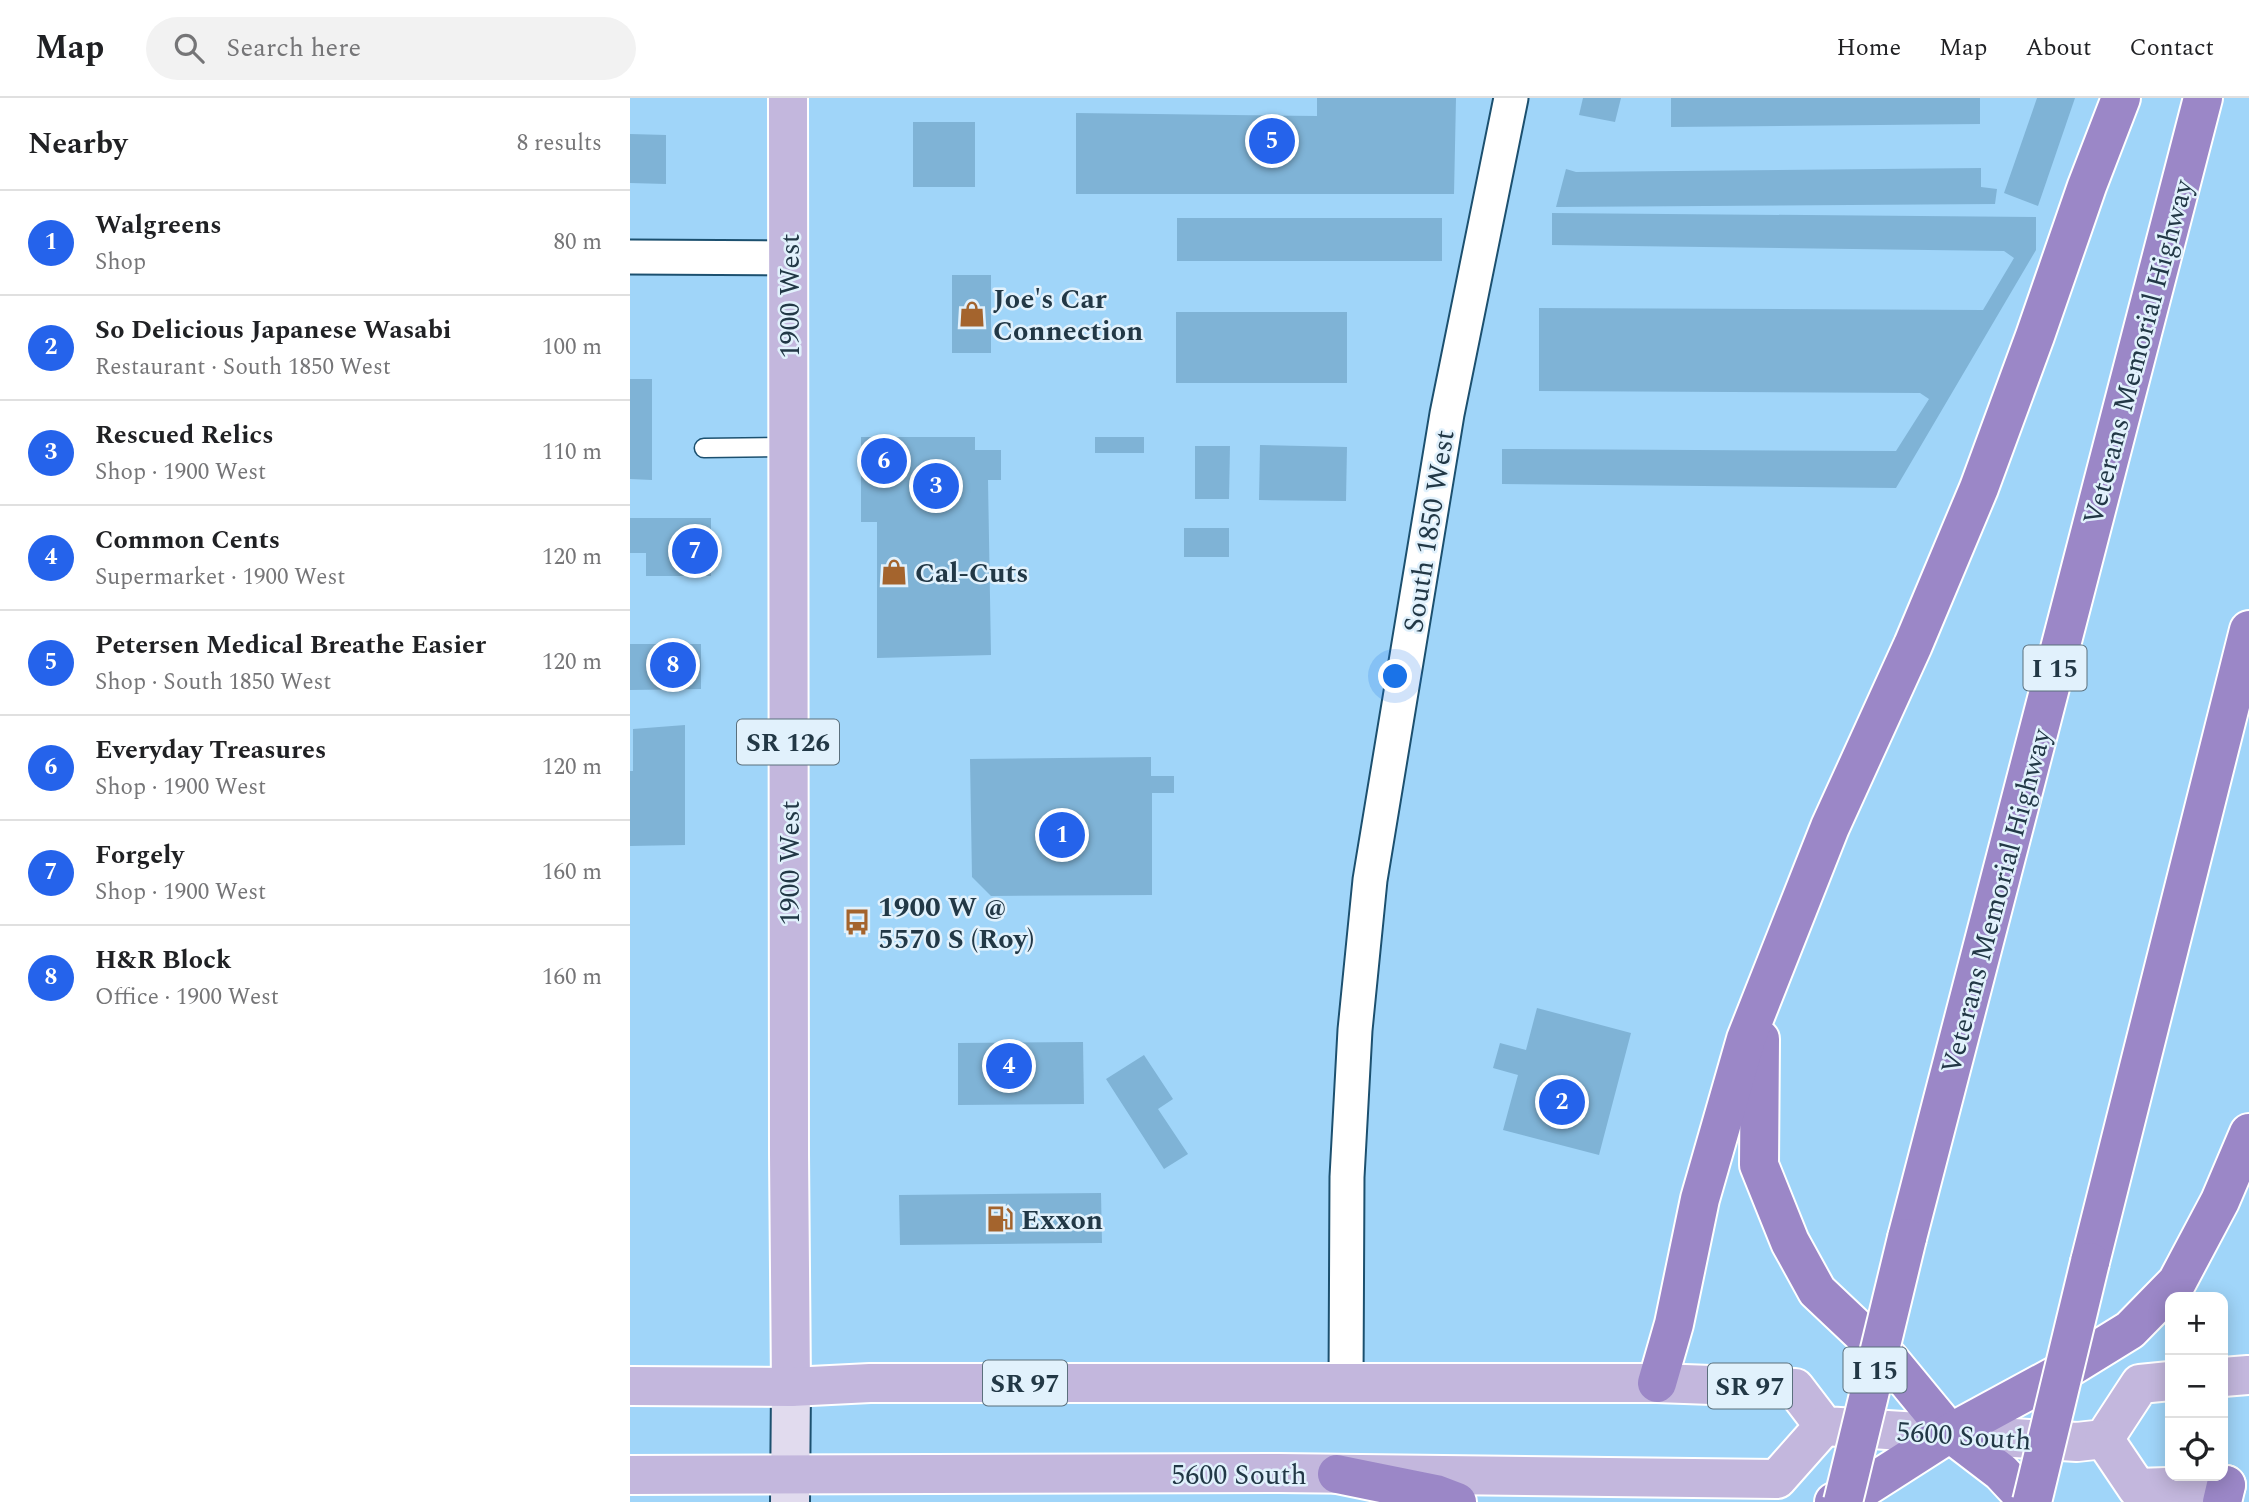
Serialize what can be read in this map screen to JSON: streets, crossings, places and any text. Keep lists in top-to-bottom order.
{
  "streets": {
    "highway": ["Veterans Memorial Highway", "I 15"],
    "main road": [
      "1900 West",
      "SR 126",
      "SR 97",
      "5600 South"
    ],
    "street": ["South 1850 West"]
  },
  "crossings": [
    ["1900 West", "SR 97"],
    ["1900 West", "5600 South"],
    ["South 1850 West", "SR 97"],
    ["SR 97", "5600 South"]
  ],
  "places": {
    "shop": ["Joe's Car Connection", "Cal-Cuts"],
    "bus stop": ["1900 W @ 5570 S (Roy)"],
    "fuel station": ["Exxon"]
  },
  "page": {
    "header": "Map",
    "search": "Search here",
    "nav": [
      "Home",
      "Map",
      "About",
      "Contact"
    ],
    "heading": ["Nearby", "8 results"],
    "pins": [
      "5",
      "6",
      "3",
      "7",
      "8",
      "1",
      "4",
      "2"
    ],
    "list": [
      {
        "mark": "1",
        "name": "Walgreens",
        "note": "Shop",
        "value": "80 m"
      },
      {
        "mark": "2",
        "name": "So Delicious Japanese Wasabi",
        "note": "Restaurant · South 1850 West",
        "value": "100 m"
      },
      {
        "mark": "3",
        "name": "Rescued Relics",
        "note": "Shop · 1900 West",
        "value": "110 m"
      },
      {
        "mark": "4",
        "name": "Common Cents",
        "note": "Supermarket · 1900 West",
        "value": "120 m"
      },
      {
        "mark": "5",
        "name": "Petersen Medical Breathe Easier",
        "note": "Shop · South 1850 West",
        "value": "120 m"
      },
      {
        "mark": "6",
        "name": "Everyday Treasures",
        "note": "Shop · 1900 West",
        "value": "120 m"
      },
      {
        "mark": "7",
        "name": "Forgely",
        "note": "Shop · 1900 West",
        "value": "160 m"
      },
      {
        "mark": "8",
        "name": "H&R Block",
        "note": "Office · 1900 West",
        "value": "160 m"
      }
    ],
    "map_buttons": ["+", "−"]
  }
}
